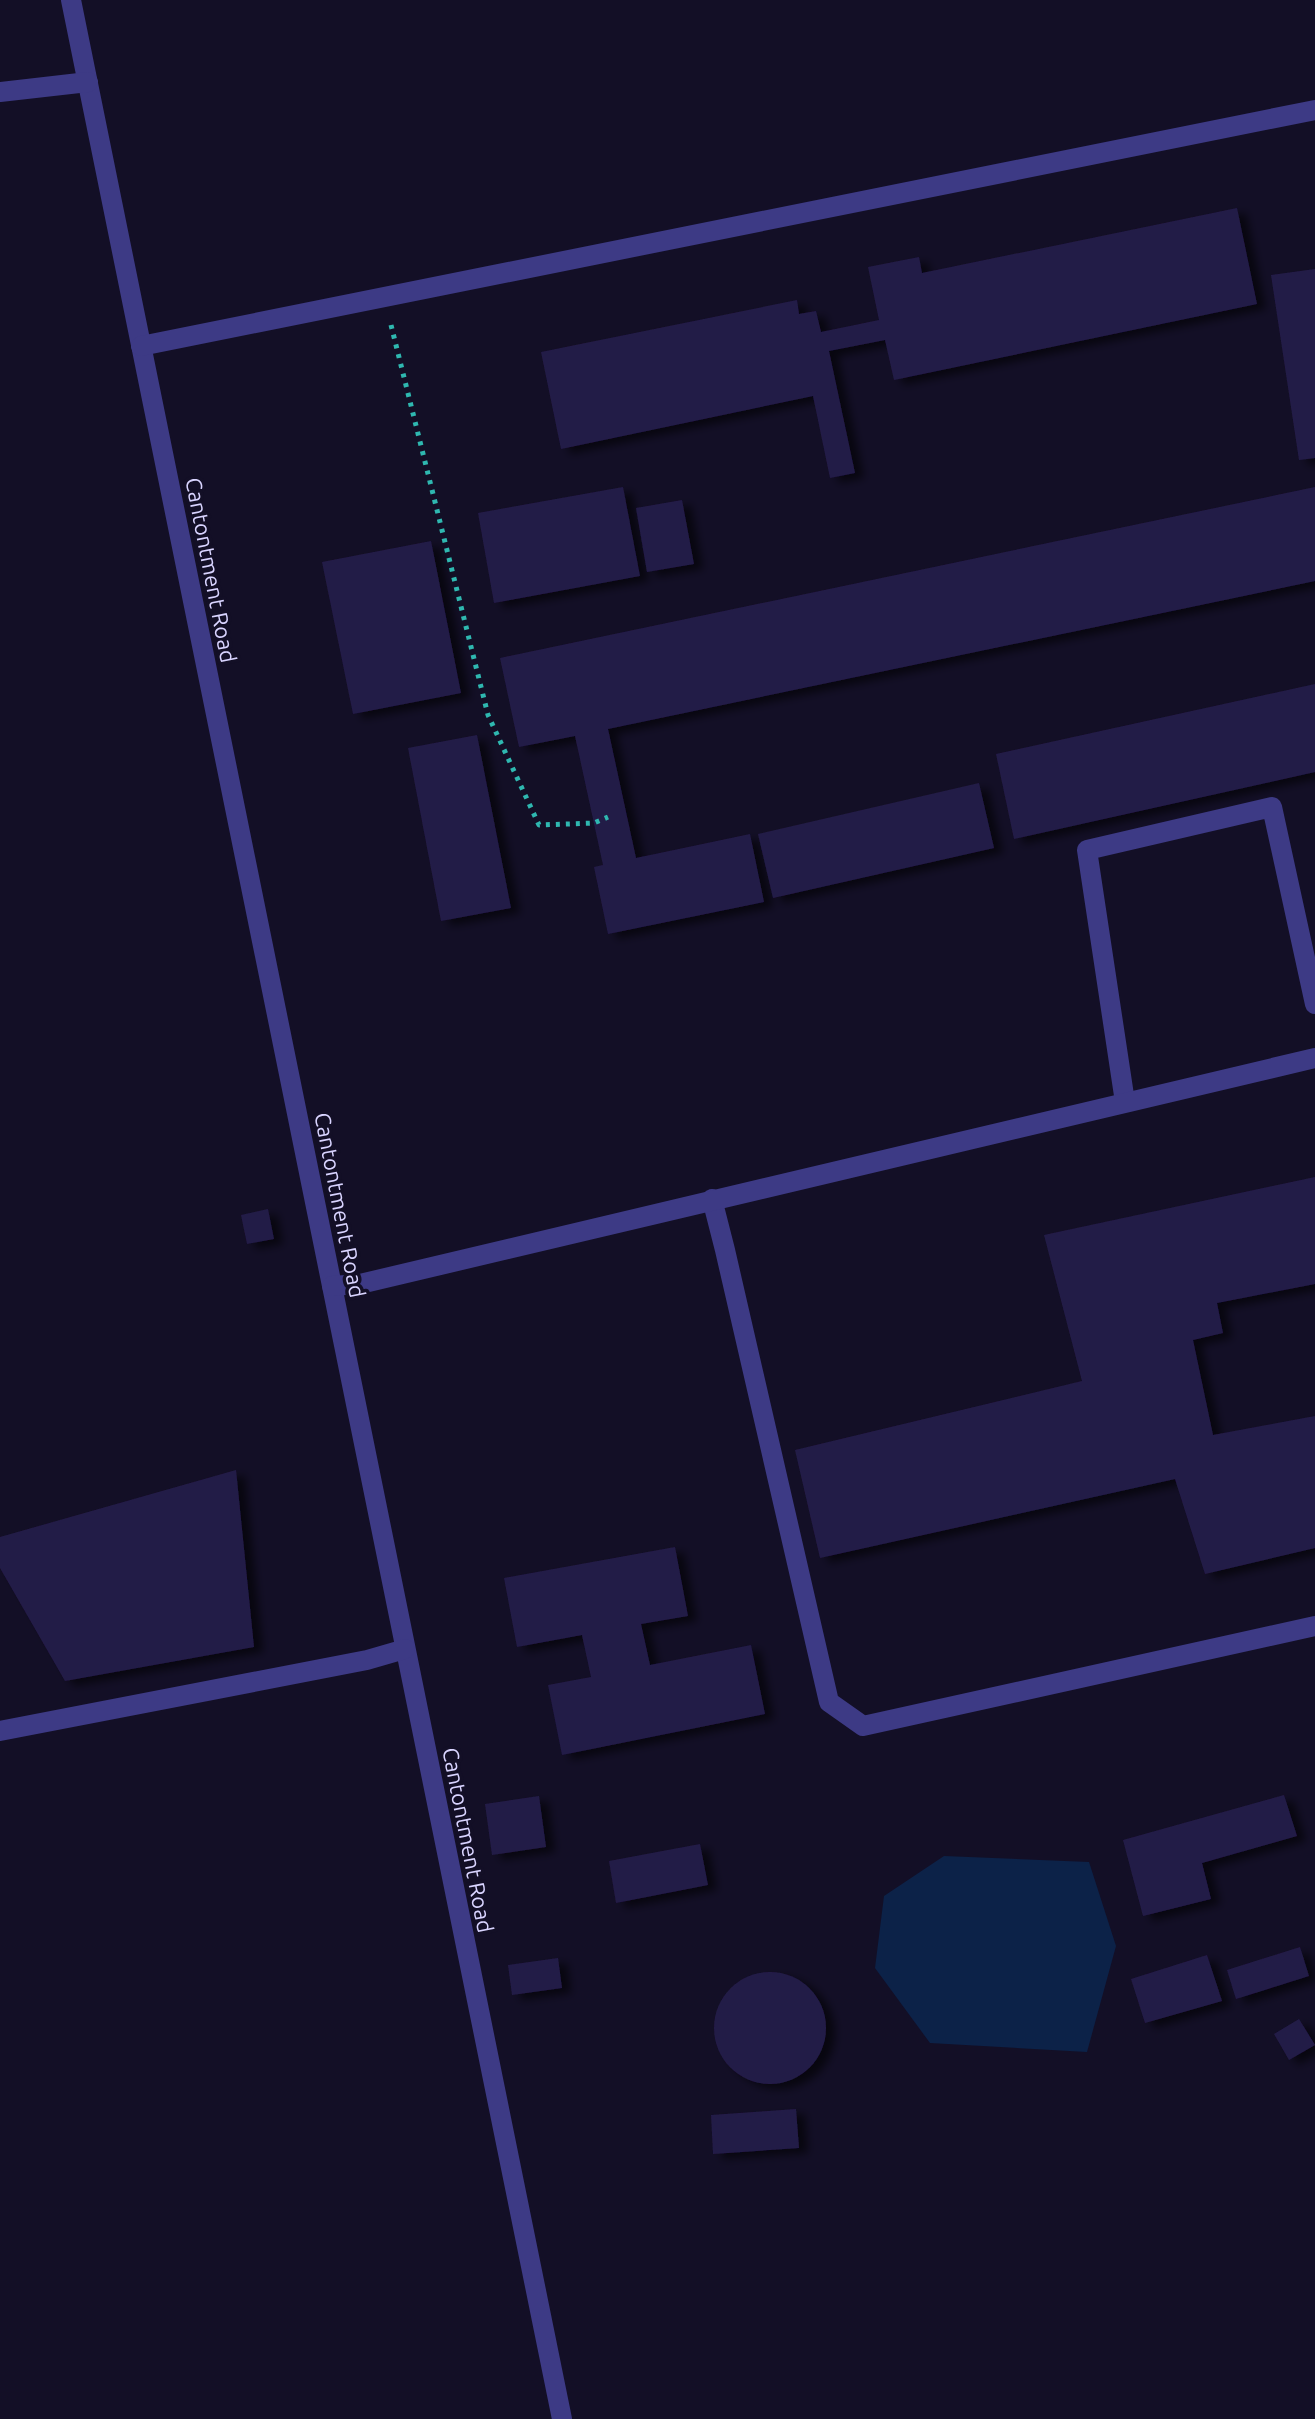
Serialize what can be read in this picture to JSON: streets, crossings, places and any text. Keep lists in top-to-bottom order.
{
  "streets": {
    "street": ["Cantontment Road"]
  }
}
